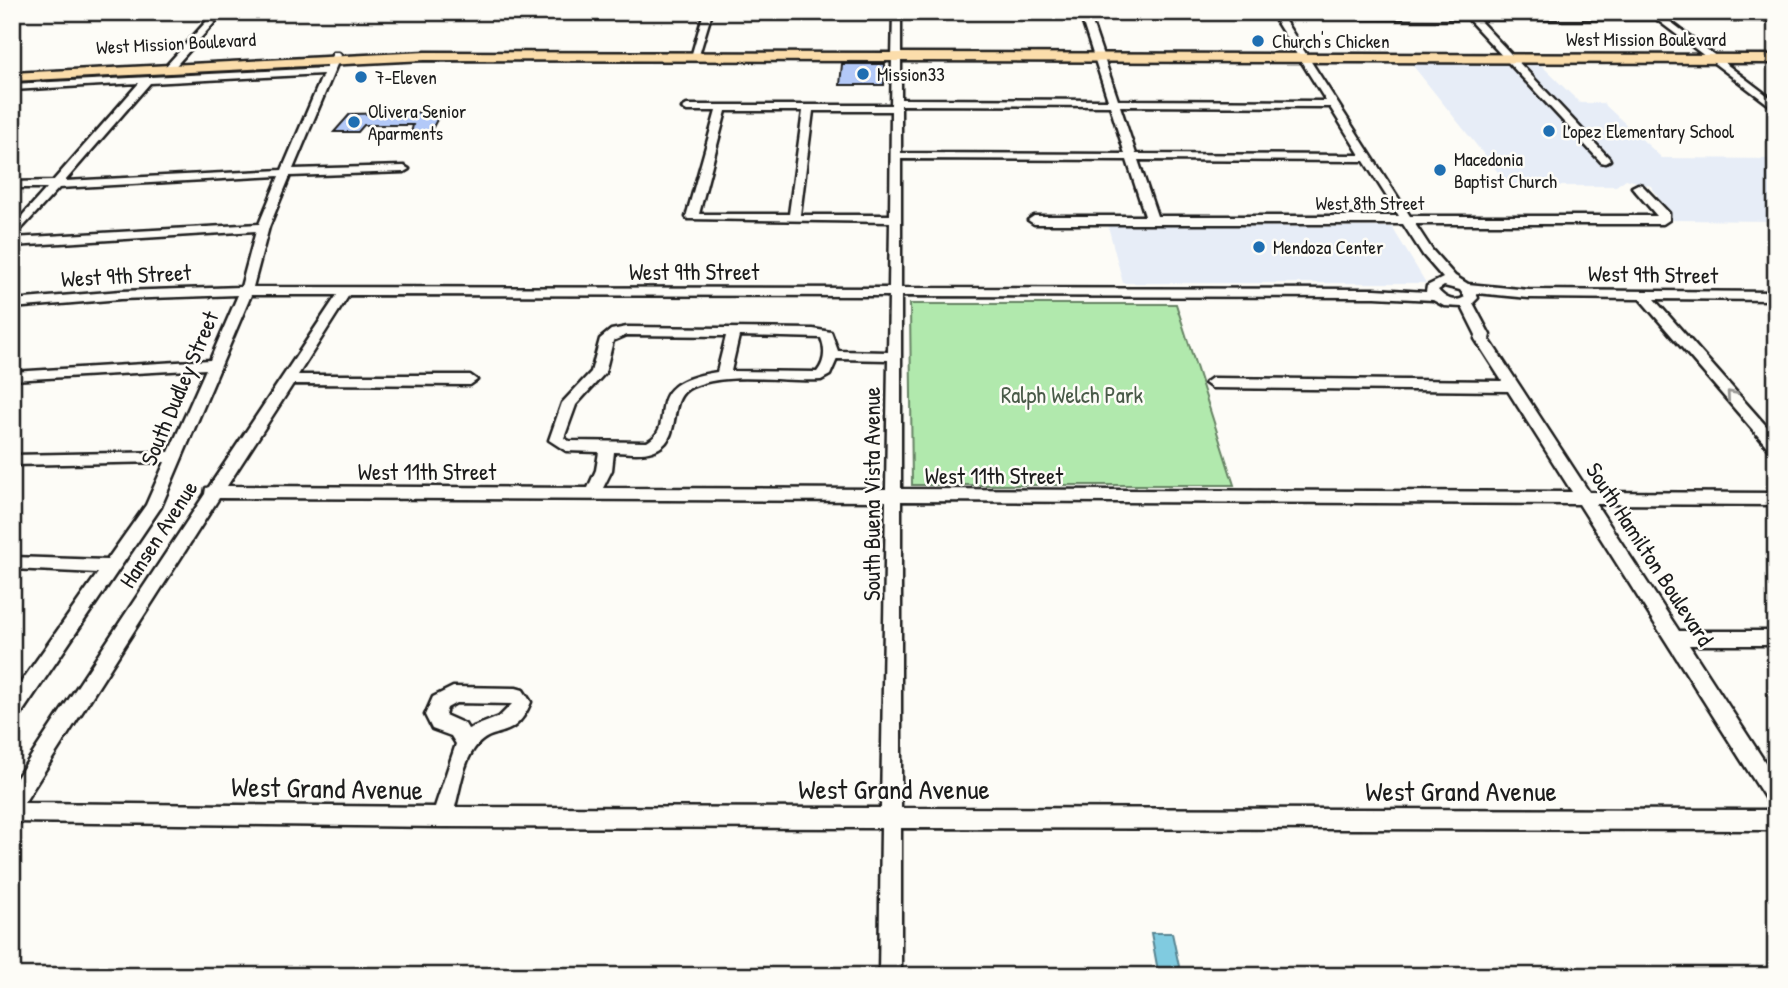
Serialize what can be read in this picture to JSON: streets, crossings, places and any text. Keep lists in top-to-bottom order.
{
  "streets": {
    "main road": ["West Mission Boulevard"],
    "street": [
      "West 8th Street",
      "West 9th Street",
      "South Dudley Street",
      "West 11th Street",
      "South Buena Vista Avenue",
      "Hansen Avenue",
      "South Hamilton Boulevard",
      "West Grand Avenue"
    ]
  },
  "crossings": [
    ["West Mission Boulevard", "South Dudley Street"],
    ["West Mission Boulevard", "South Buena Vista Avenue"],
    ["West Mission Boulevard", "South Hamilton Boulevard"],
    ["West 8th Street", "South Hamilton Boulevard"],
    ["West 9th Street", "South Dudley Street"],
    ["West 9th Street", "South Buena Vista Avenue"],
    ["West 9th Street", "Hansen Avenue"],
    ["West 9th Street", "South Hamilton Boulevard"],
    ["West 11th Street", "South Buena Vista Avenue"],
    ["West 11th Street", "Hansen Avenue"],
    ["West 11th Street", "South Hamilton Boulevard"],
    ["South Buena Vista Avenue", "West Grand Avenue"]
  ],
  "parks": ["Ralph Welch Park"],
  "places": [
    "Church's Chicken",
    "Mission33",
    "7-Eleven",
    "Olivera Senior Aparments",
    "Lopez Elementary School",
    "Macedonia Baptist Church",
    "Mendoza Center"
  ]
}
